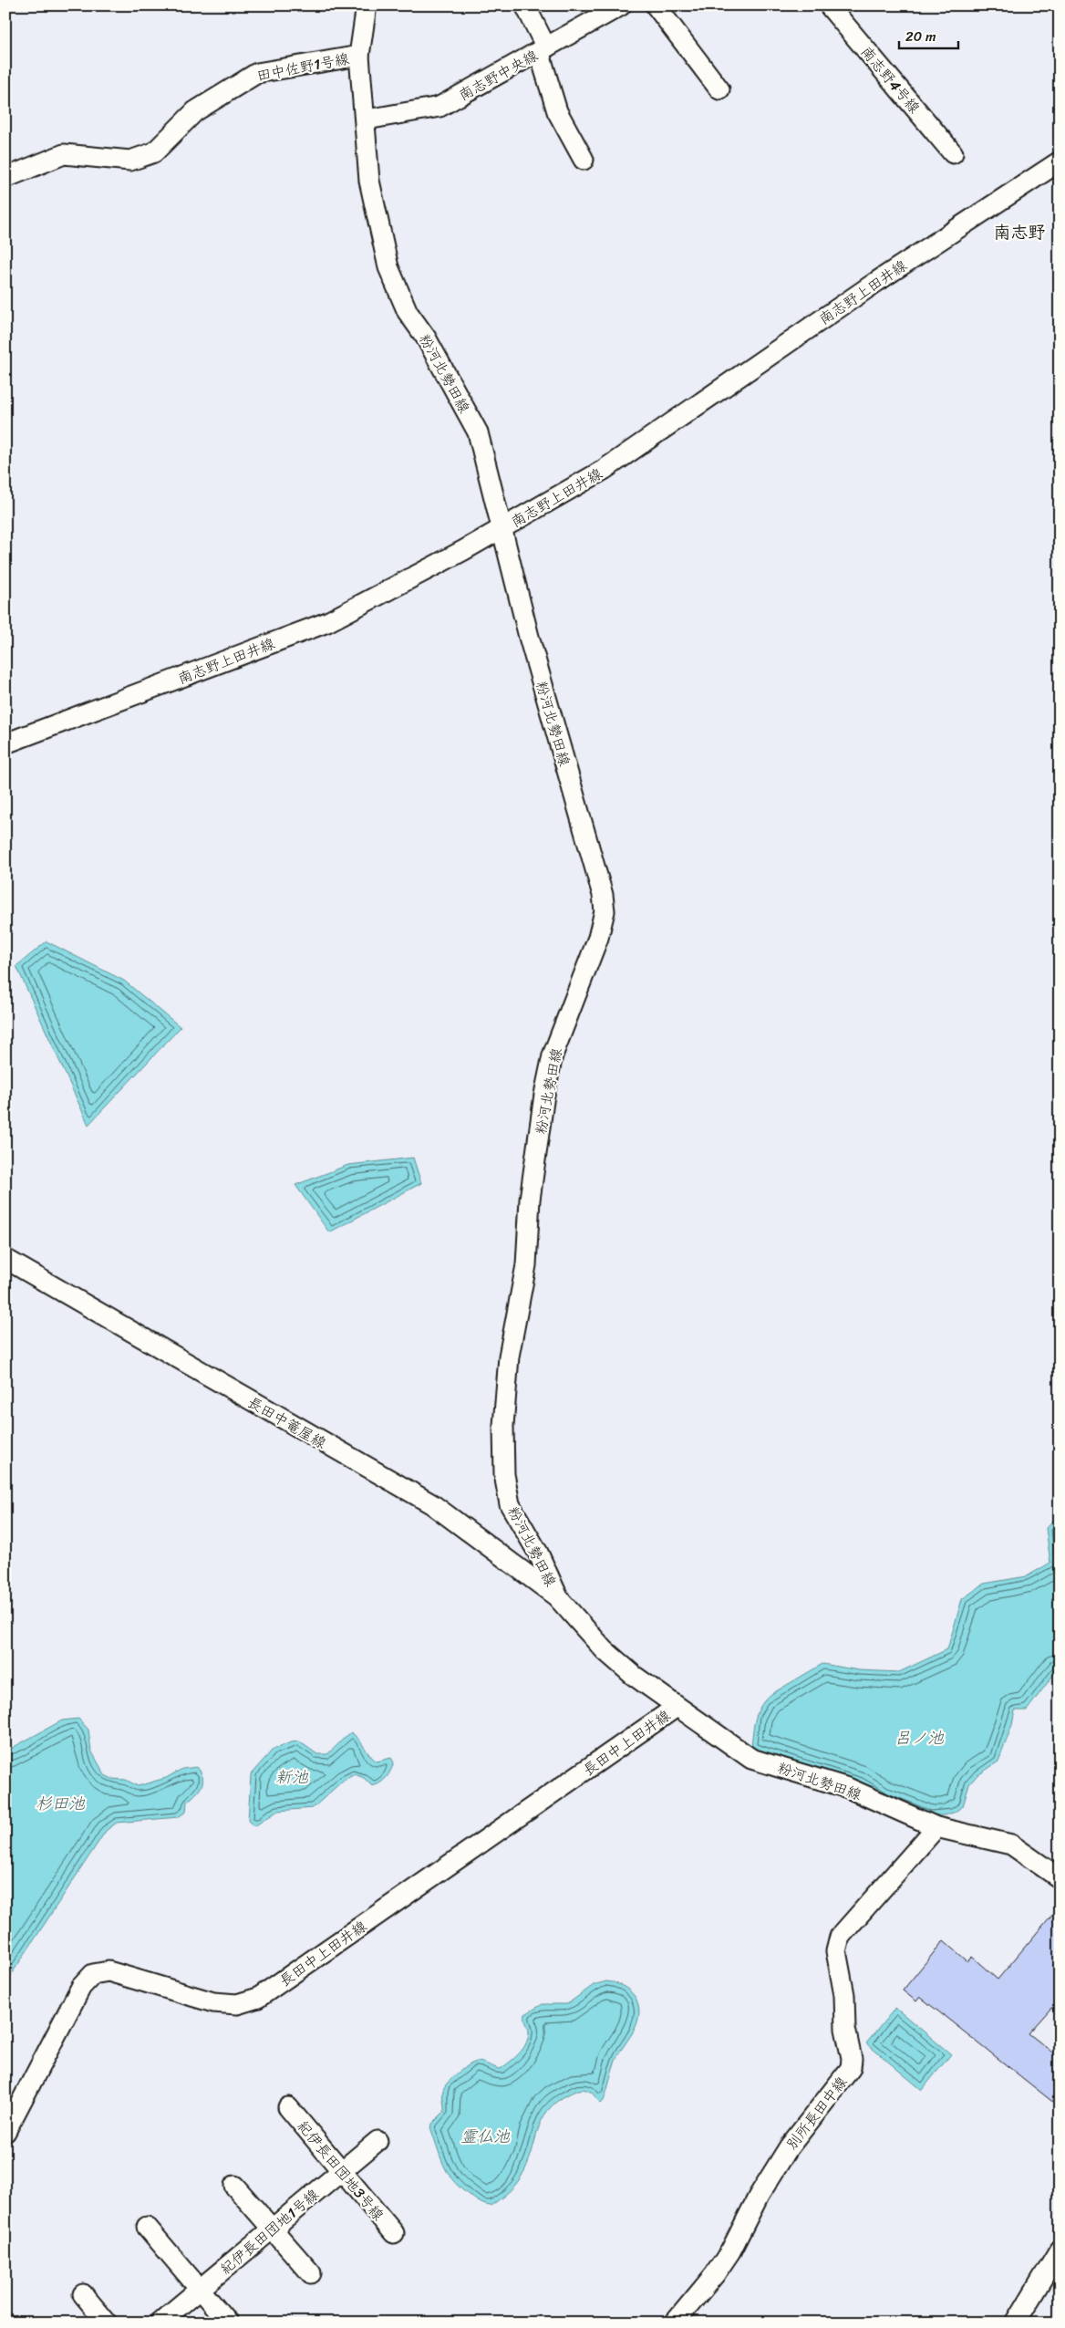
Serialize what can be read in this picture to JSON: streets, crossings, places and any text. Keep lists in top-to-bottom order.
{
  "streets": {
    "street": [
      "田中佐野1号線",
      "南志野中央線",
      "南志野4号線",
      "南志野上田井線",
      "粉河北勢田線",
      "長田中篭屋線",
      "長田中上田井線",
      "別所長田中線",
      "紀伊長田団地3号線",
      "紀伊長田団地1号線"
    ]
  },
  "crossings": [
    ["田中佐野1号線", "粉河北勢田線"],
    ["南志野中央線", "粉河北勢田線"],
    ["南志野上田井線", "粉河北勢田線"],
    ["粉河北勢田線", "長田中篭屋線"],
    ["粉河北勢田線", "長田中上田井線"],
    ["粉河北勢田線", "別所長田中線"],
    ["紀伊長田団地3号線", "紀伊長田団地1号線"]
  ],
  "districts": ["南志野"],
  "water": [
    "呂ノ池",
    "新池",
    "杉田池",
    "霊仏池"
  ],
  "scale_bar": "20 m"
}
